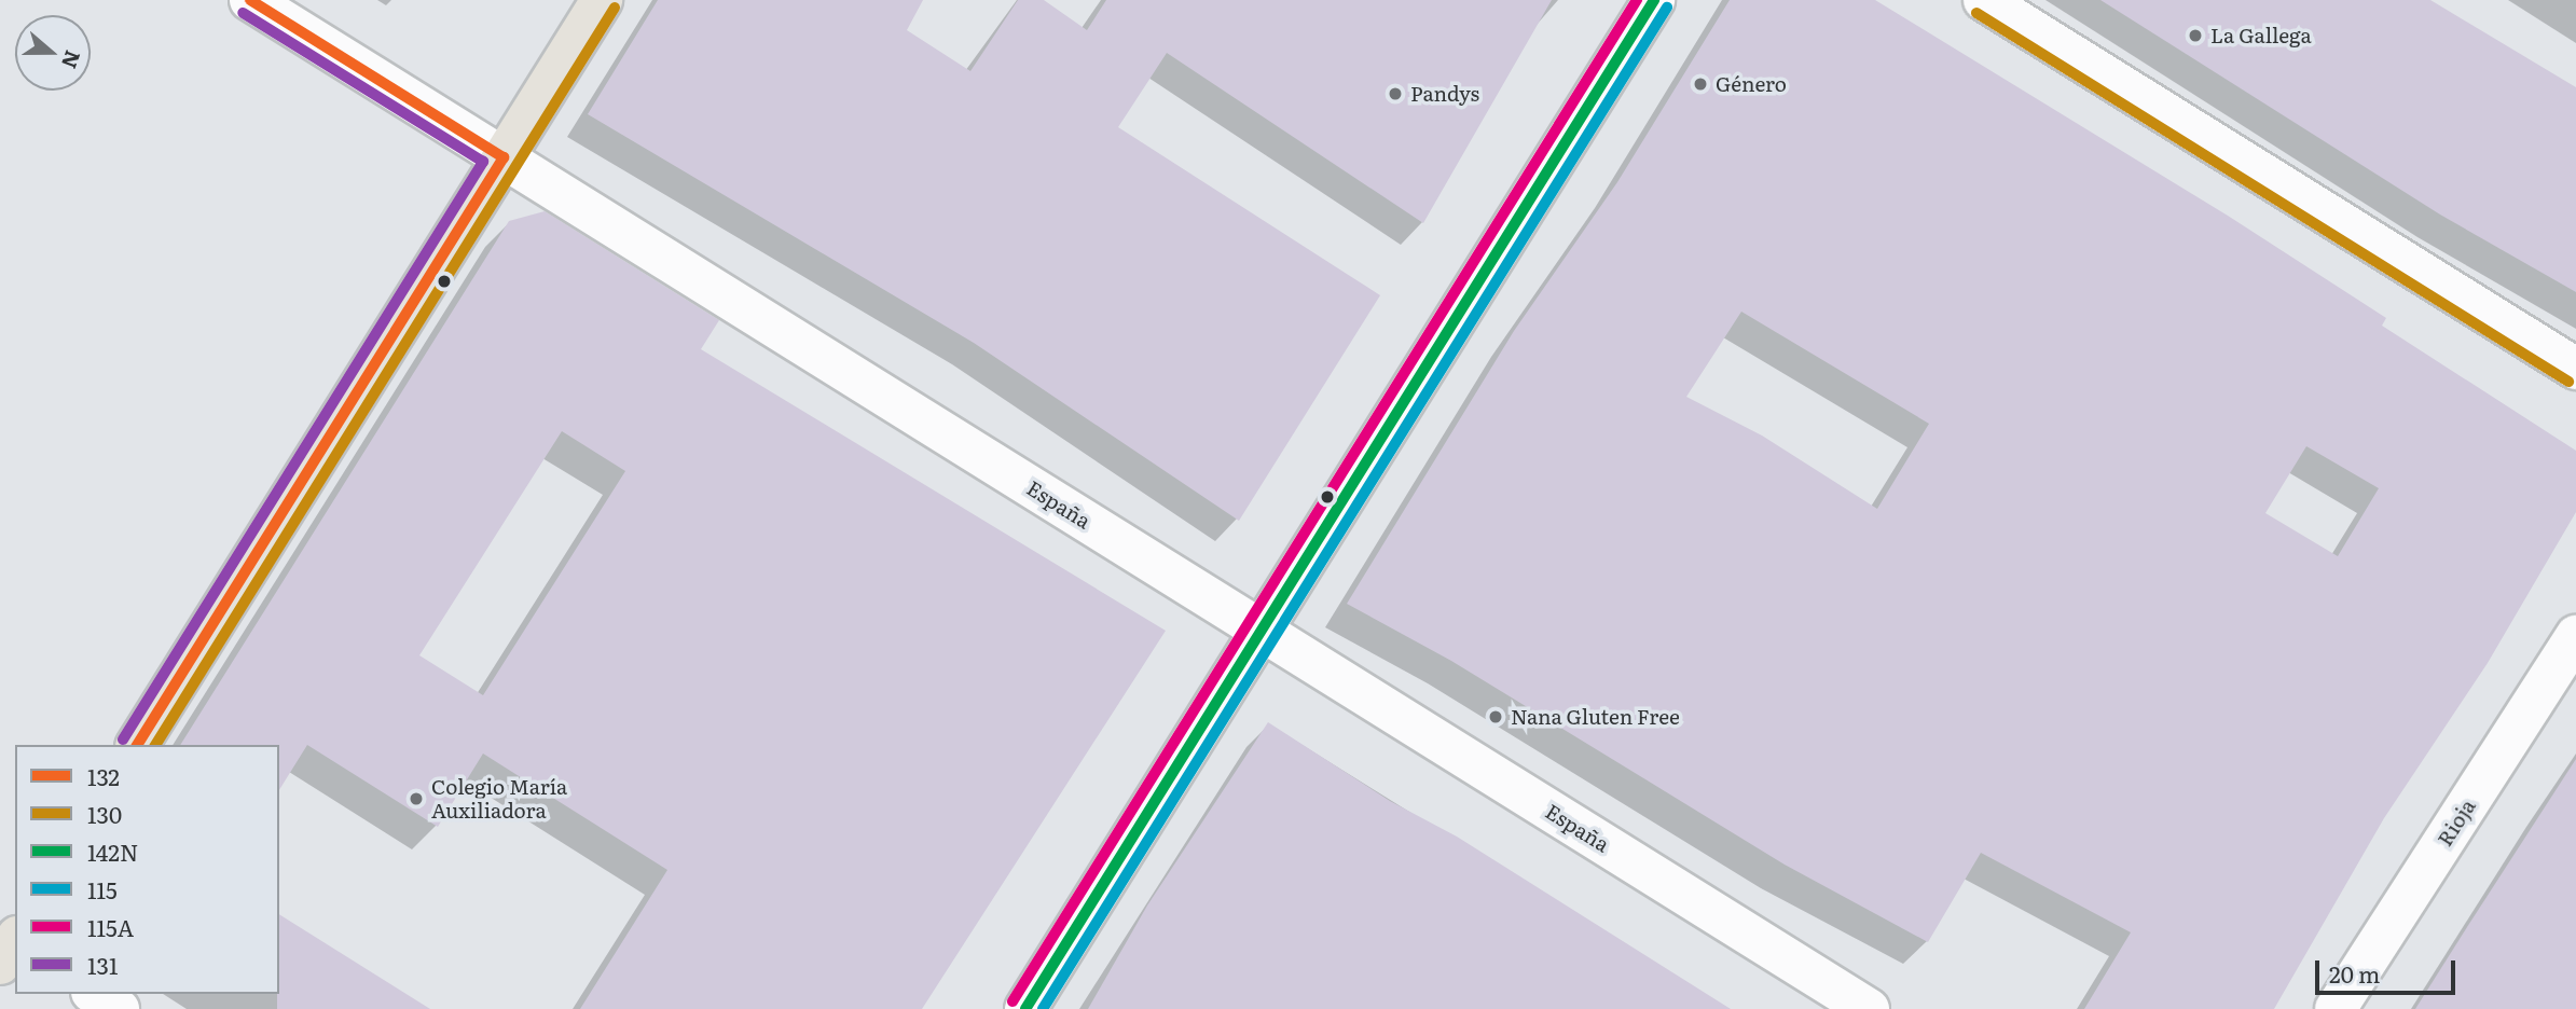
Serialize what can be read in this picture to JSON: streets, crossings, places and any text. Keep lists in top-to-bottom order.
{
  "streets": {
    "street": ["España", "Rioja"]
  },
  "places": [
    "La Gallega",
    "Género",
    "Pandys",
    "Nana Gluten Free",
    "Colegio María Auxiliadora"
  ],
  "lines": [
    "transit line 132",
    "transit line 142N",
    "transit line 115A",
    "transit line 130",
    "transit line 115",
    "transit line 131"
  ],
  "legend": [
    "132",
    "130",
    "142N",
    "115",
    "115A",
    "131"
  ],
  "scale_bar": "20 m",
  "north": "right"
}
